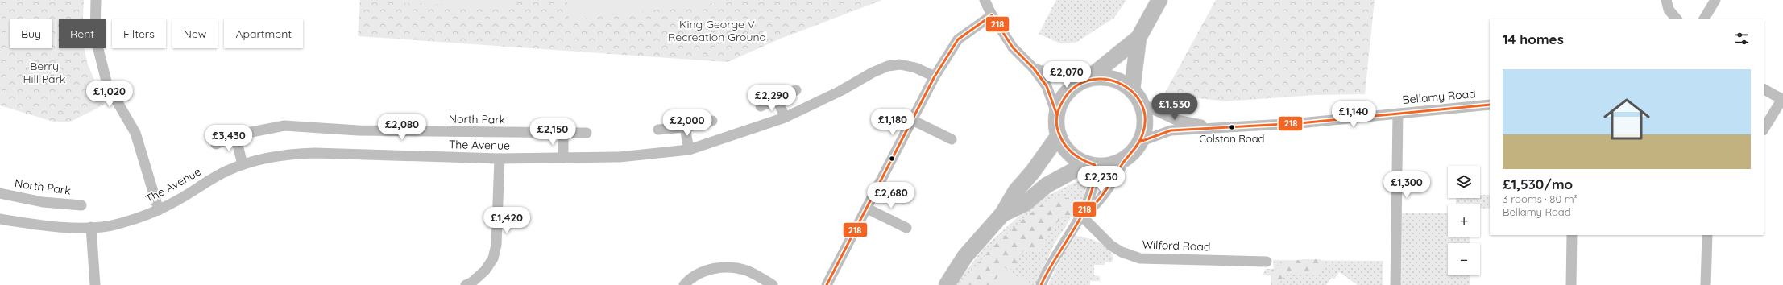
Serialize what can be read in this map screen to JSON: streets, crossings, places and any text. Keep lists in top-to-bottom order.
{
  "streets": {
    "street": [
      "Bellamy Road",
      "North Park",
      "The Avenue",
      "Wilford Road"
    ]
  },
  "parks": ["King George V Recreation Ground", "Berry Hill Park"],
  "places": ["Colston Road"],
  "lines": ["transit line 218"],
  "page": {
    "chip": [
      "Buy",
      "Rent",
      "Filters",
      "New",
      "Apartment"
    ],
    "heading": "14 homes",
    "list": [
      {
        "name": "£1,530/mo",
        "note": "3 rooms · 80 m² · Bellamy Road"
      }
    ],
    "price": [
      "£2,070",
      "£1,020",
      "£2,290",
      "£1,530",
      "£1,140",
      "£1,180",
      "£2,000",
      "£2,080",
      "£2,150",
      "£3,430",
      "£2,230",
      "£1,300",
      "£2,680",
      "£1,420"
    ],
    "map_buttons": ["+", "−"]
  }
}
